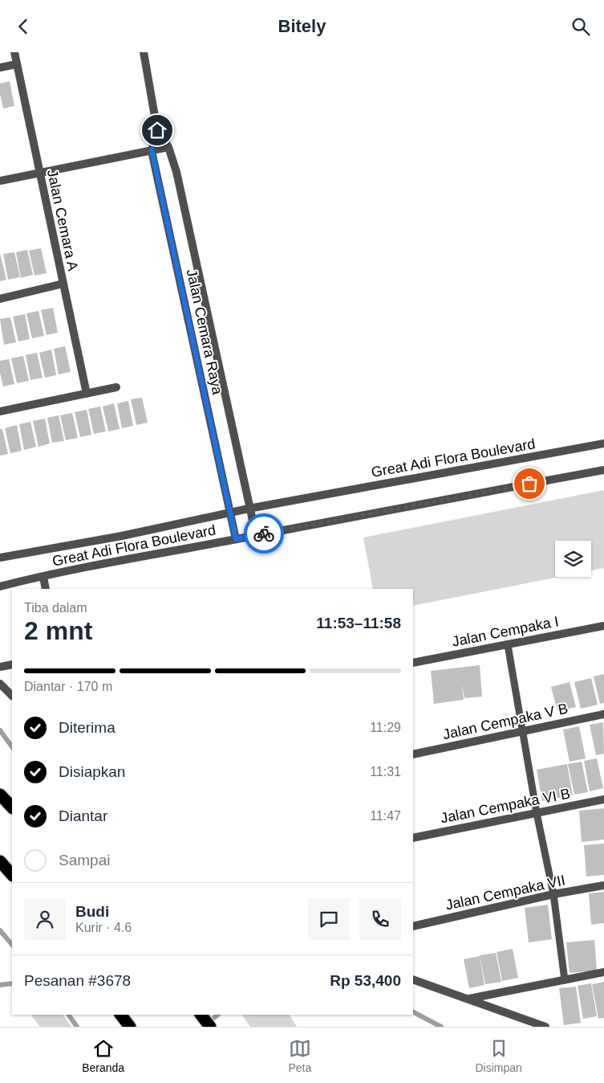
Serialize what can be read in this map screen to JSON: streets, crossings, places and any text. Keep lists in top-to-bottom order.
{
  "streets": {
    "street": [
      "Jalan Cemara A",
      "Jalan Cemara Raya",
      "Great Adi Flora Boulevard",
      "Jalan Cempaka I",
      "Jalan Cempaka V B",
      "Jalan Cempaka VI B",
      "Jalan Cempaka VII"
    ]
  },
  "crossings": [
    ["Jalan Cemara Raya", "Great Adi Flora Boulevard"]
  ],
  "page": {
    "header": "Bitely",
    "heading": ["2 mnt", "Tiba dalam", "11:53–11:58"],
    "panel": [
      "Budi",
      "Kurir · 4.6",
      "Pesanan #3678",
      "Rp 53,400"
    ],
    "bar": "Diantar · 170 m",
    "list": [
      ["Diterima", "11:29"],
      ["Disiapkan", "11:31"],
      ["Diantar", "11:47"],
      "Sampai"
    ],
    "tabs": ["Beranda", "Peta", "Disimpan"]
  }
}
